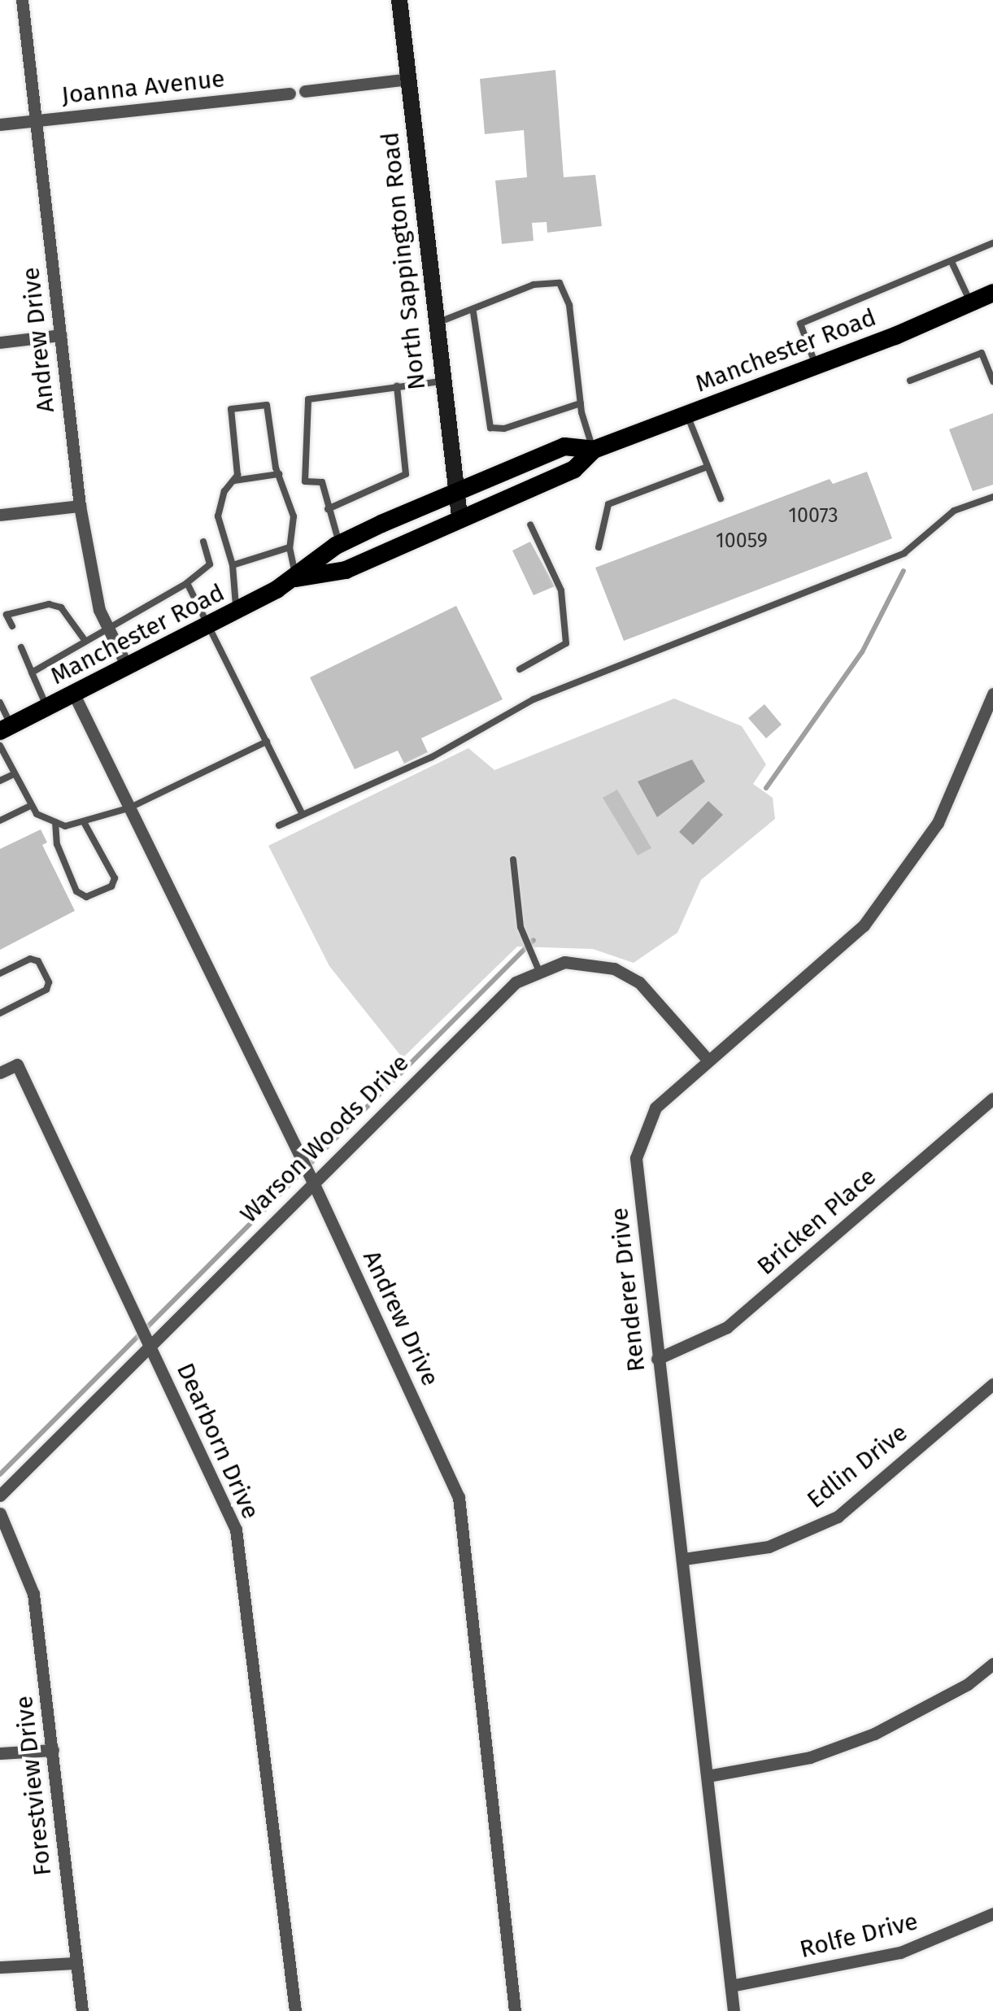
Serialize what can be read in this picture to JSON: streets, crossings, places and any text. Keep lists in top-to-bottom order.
{
  "streets": {
    "main road": ["Manchester Road"],
    "street": [
      "Joanna Avenue",
      "North Sappington Road",
      "Andrew Drive",
      "Warson Woods Drive",
      "Bricken Place",
      "Renderer Drive",
      "Dearborn Drive",
      "Edlin Drive",
      "Forestview Drive",
      "Rolfe Drive"
    ]
  },
  "crossings": [
    ["Joanna Avenue", "Andrew Drive"],
    ["North Sappington Road", "Manchester Road"],
    ["Andrew Drive", "Manchester Road"],
    ["Andrew Drive", "Warson Woods Drive"],
    ["Warson Woods Drive", "Renderer Drive"],
    ["Warson Woods Drive", "Dearborn Drive"],
    ["Bricken Place", "Renderer Drive"],
    ["Renderer Drive", "Edlin Drive"],
    ["Renderer Drive", "Rolfe Drive"]
  ],
  "house_numbers": ["10073", "10059"]
}
